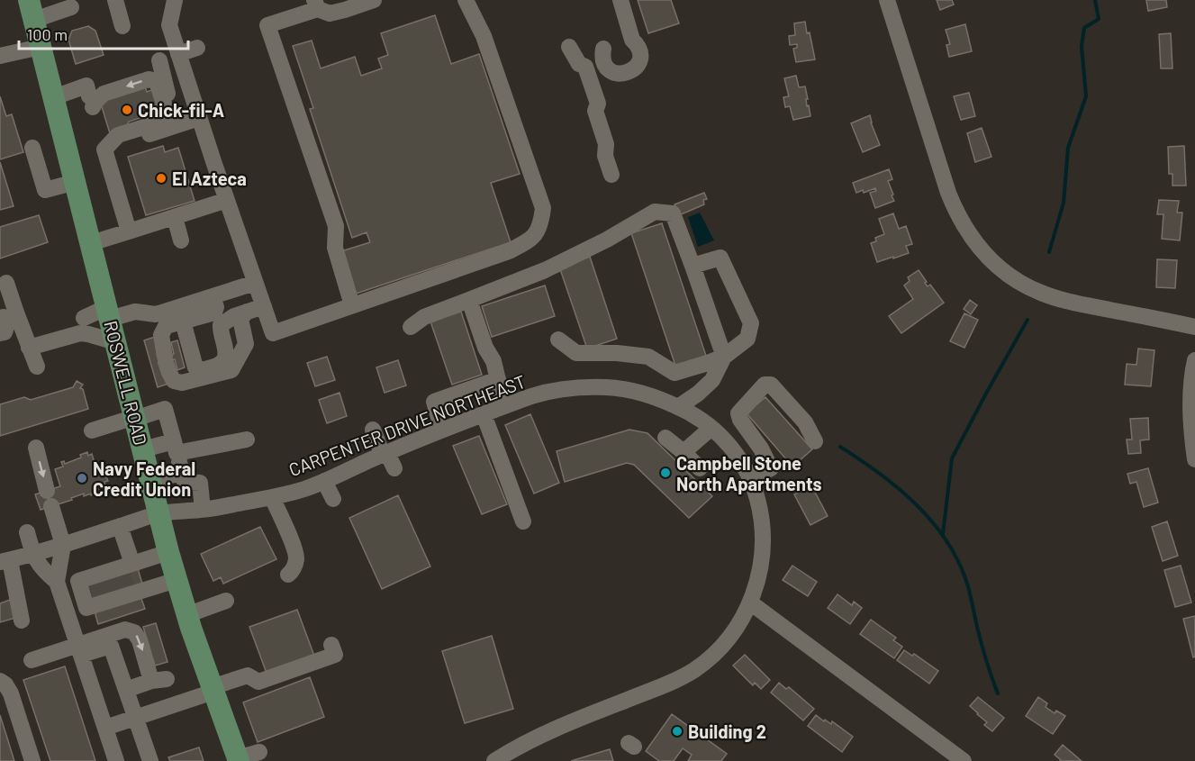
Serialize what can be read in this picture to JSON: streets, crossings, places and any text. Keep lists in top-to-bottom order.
{
  "streets": {
    "main road": ["ROSWELL ROAD"],
    "street": ["CARPENTER DRIVE NORTHEAST"]
  },
  "crossings": [
    ["ROSWELL ROAD", "CARPENTER DRIVE NORTHEAST"]
  ],
  "places": [
    "Chick-fil-A",
    "El Azteca",
    "Campbell Stone North Apartments",
    "Navy Federal Credit Union",
    "Building 2"
  ],
  "scale_bar": "100 m"
}
